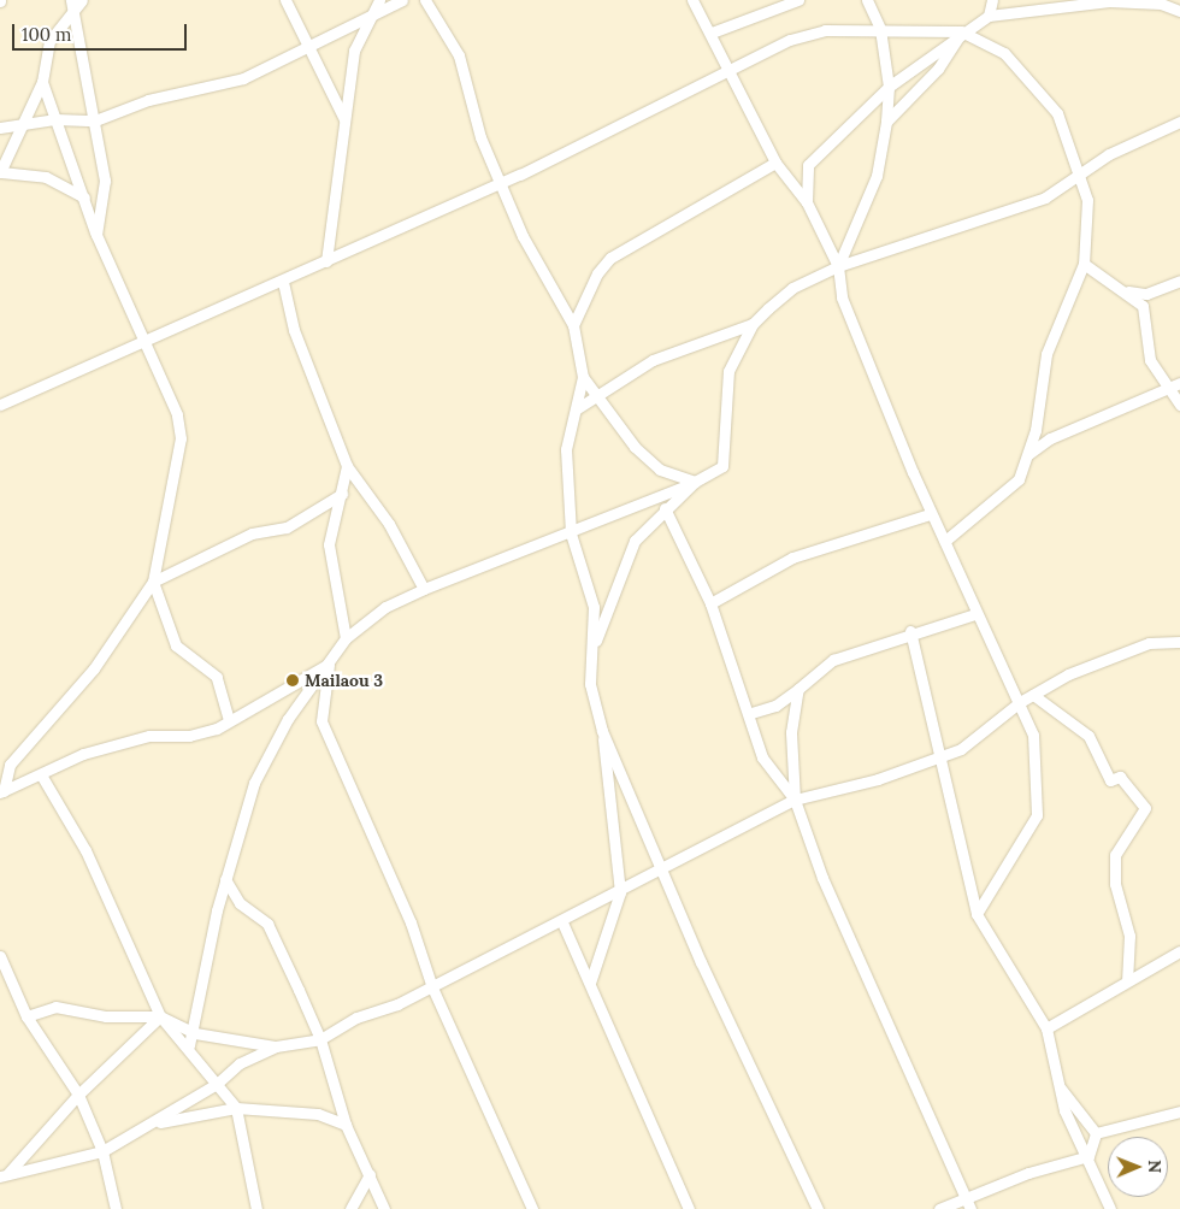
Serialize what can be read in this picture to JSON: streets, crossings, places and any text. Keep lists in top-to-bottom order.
{
  "places": ["Mailaou 3"],
  "scale_bar": "100 m",
  "north": "right"
}
